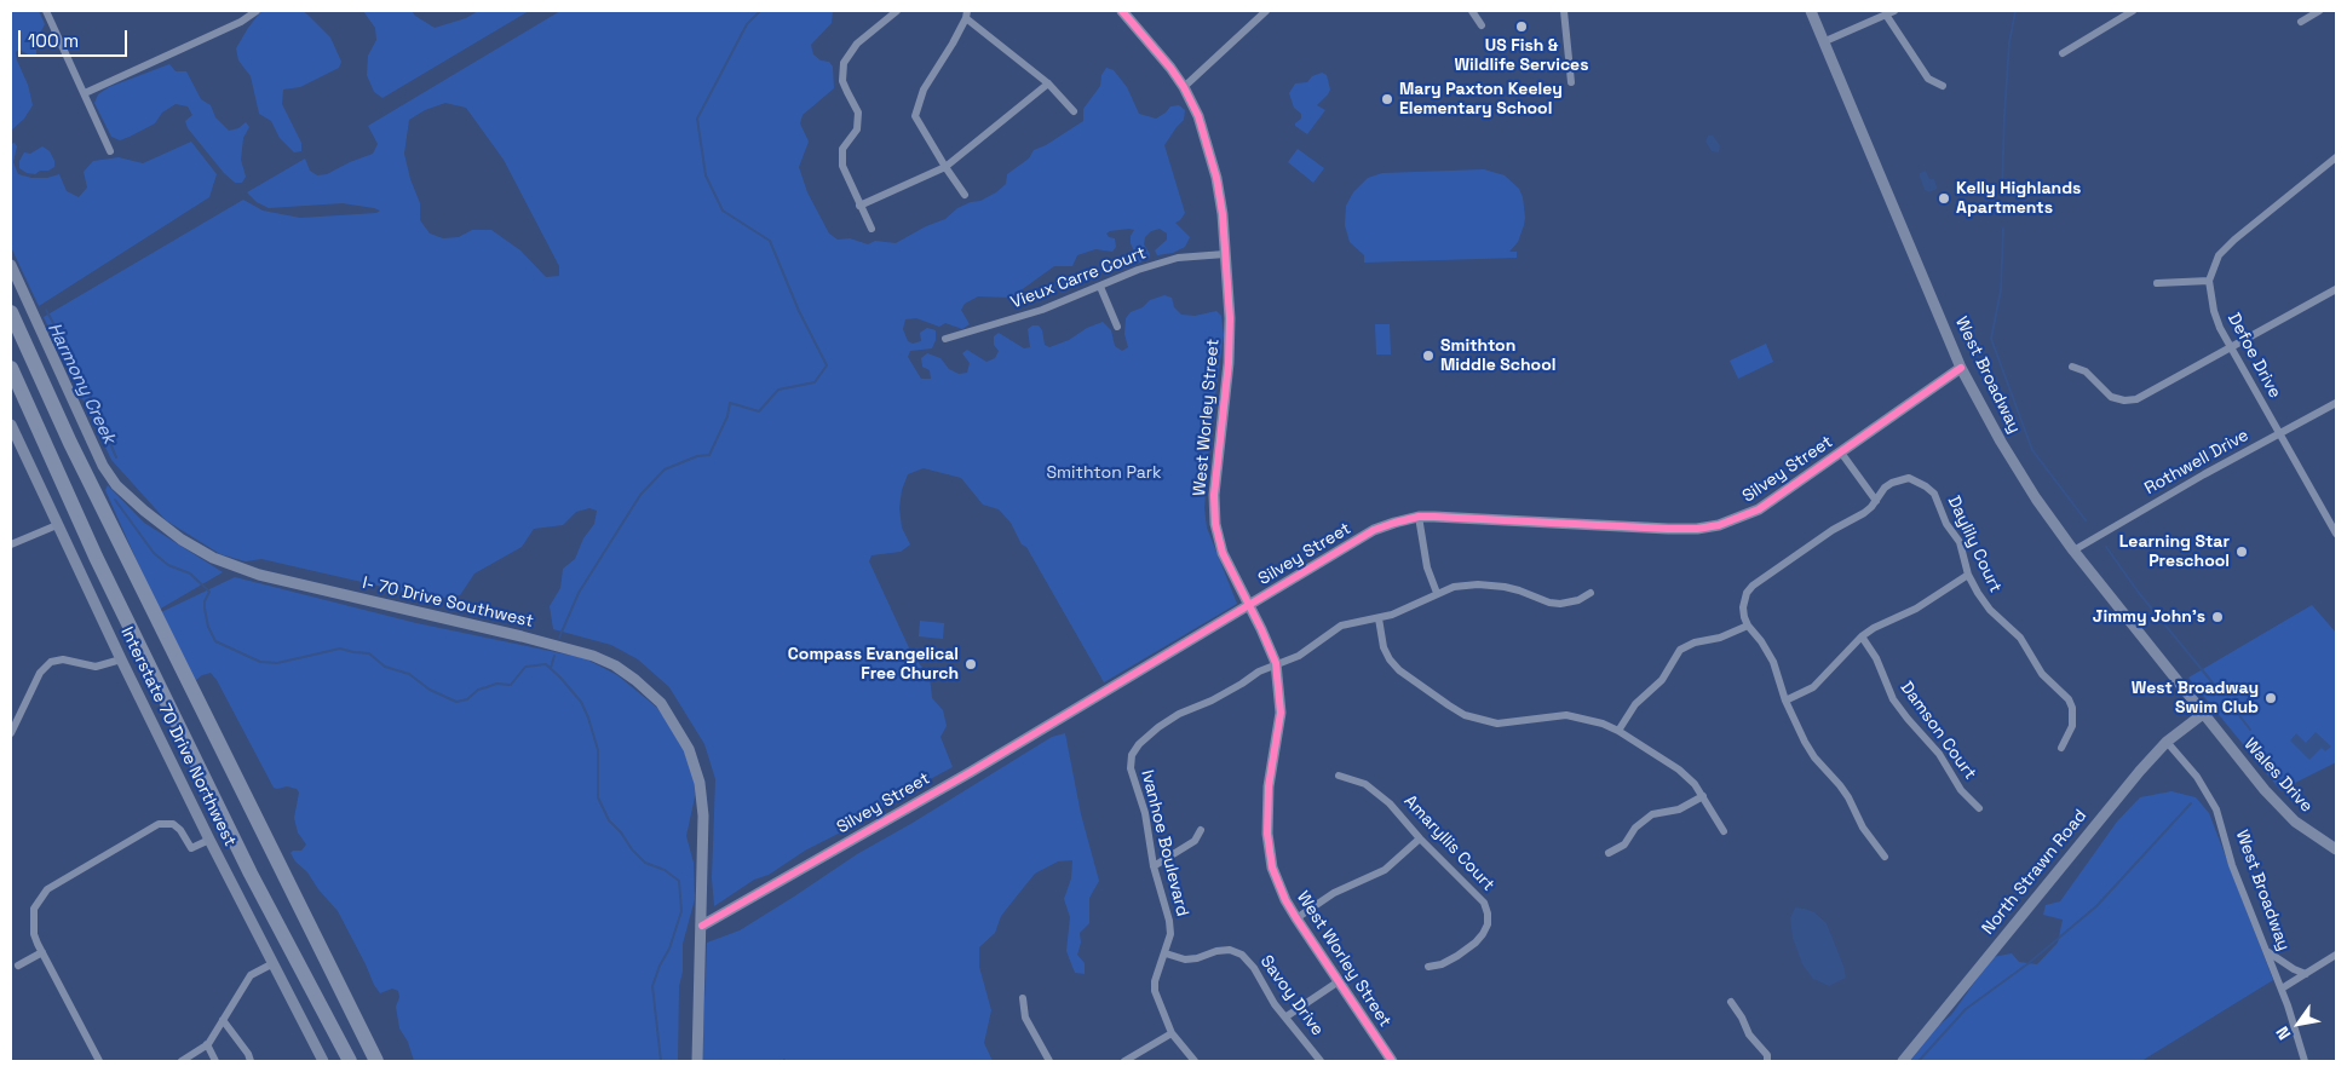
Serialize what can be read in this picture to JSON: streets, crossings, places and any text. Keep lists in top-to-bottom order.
{
  "streets": {
    "street": [
      "Vieux Carre Court",
      "Defoe Drive",
      "West Broadway",
      "West Worley Street",
      "Rothwell Drive",
      "Silvey Street",
      "Daylily Court",
      "I- 70 Drive Southwest",
      "Damson Court",
      "Interstate 70 Drive Northwest",
      "Wales Drive",
      "Ivanhoe Boulevard",
      "Amaryllis Court",
      "North Strawn Road",
      "Savoy Drive"
    ]
  },
  "crossings": [
    ["Vieux Carre Court", "West Worley Street"],
    ["Defoe Drive", "Rothwell Drive"],
    ["West Broadway", "Rothwell Drive"],
    ["West Broadway", "Silvey Street"],
    ["West Broadway", "Wales Drive"],
    ["West Broadway", "North Strawn Road"],
    ["West Worley Street", "Silvey Street"],
    ["West Worley Street", "Ivanhoe Boulevard"],
    ["Silvey Street", "I- 70 Drive Southwest"],
    ["Wales Drive", "North Strawn Road"],
    ["Ivanhoe Boulevard", "Savoy Drive"]
  ],
  "water": ["Harmony Creek"],
  "parks": ["Smithton Park"],
  "places": [
    "US Fish & Wildlife Services",
    "Mary Paxton Keeley Elementary School",
    "Kelly Highlands Apartments",
    "Smithton Middle School",
    "Learning Star Preschool",
    "Jimmy John's",
    "Compass Evangelical Free Church",
    "West Broadway Swim Club"
  ],
  "scale_bar": "100 m",
  "north": "bottom left"
}
